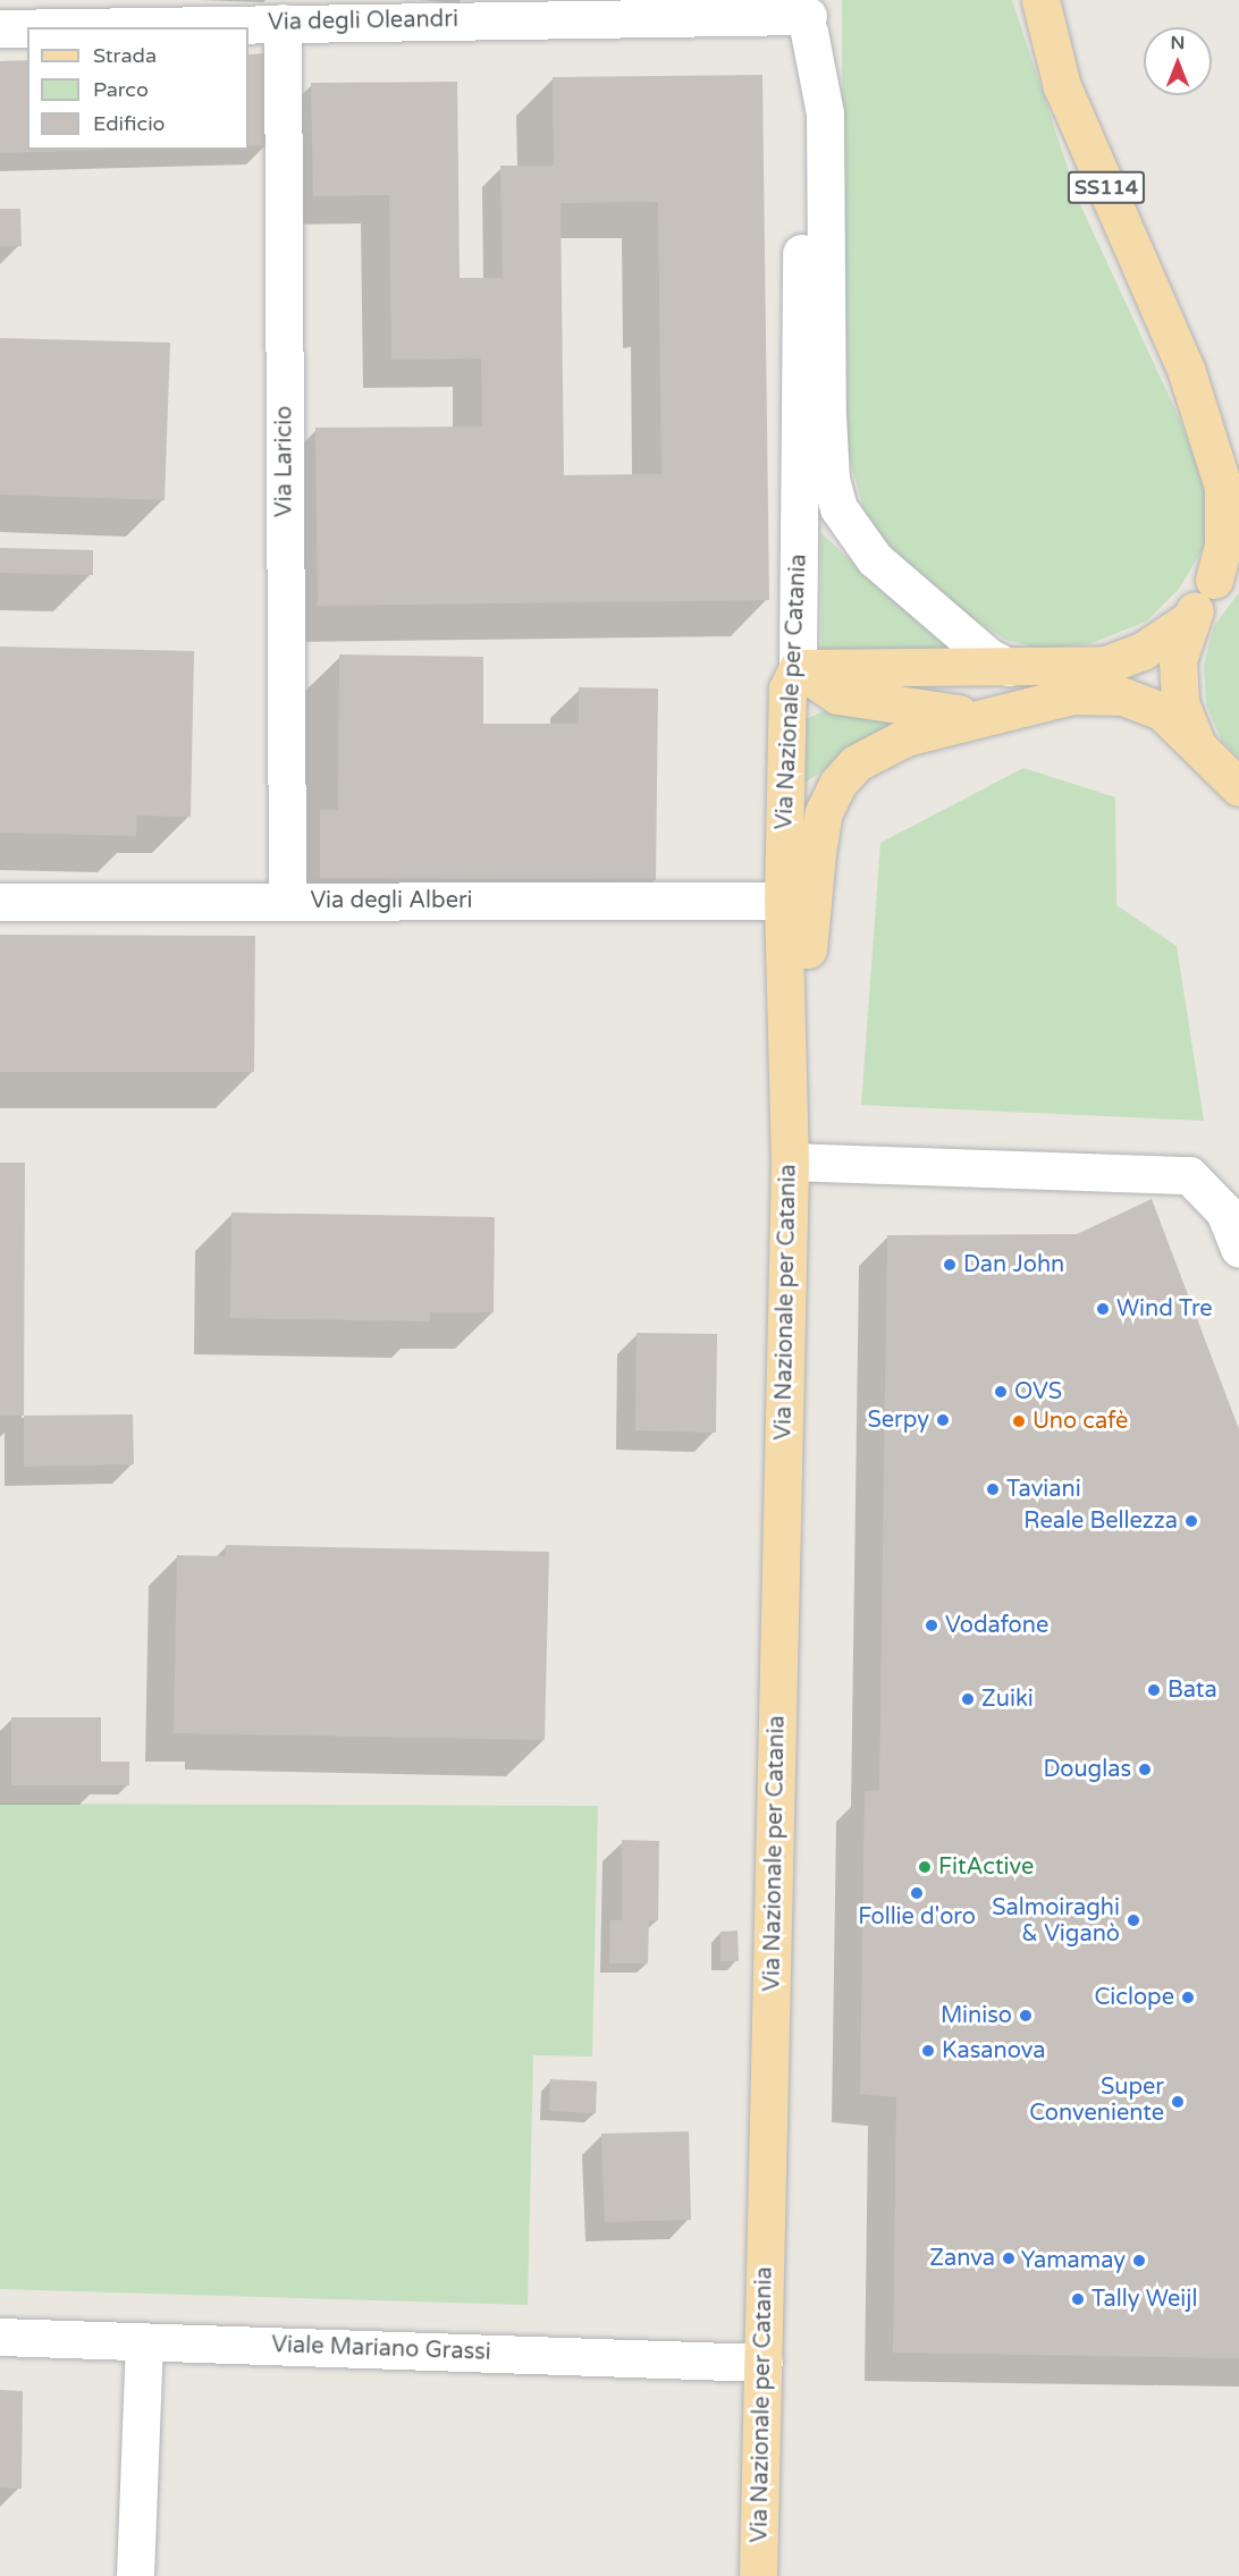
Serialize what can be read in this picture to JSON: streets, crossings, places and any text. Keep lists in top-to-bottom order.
{
  "streets": {
    "main road": ["SS114", "Via Nazionale per Catania"],
    "street": [
      "Via degli Oleandri",
      "Via Laricio",
      "Via degli Alberi",
      "Viale Mariano Grassi"
    ]
  },
  "crossings": [
    ["Via degli Oleandri", "Via Laricio"],
    ["Via degli Oleandri", "Via Nazionale per Catania"],
    ["Via Laricio", "Via degli Alberi"],
    ["Via Nazionale per Catania", "Via degli Alberi"],
    ["Via Nazionale per Catania", "Viale Mariano Grassi"]
  ],
  "places": [
    "Dan John",
    "Wind Tre",
    "OVS",
    "Serpy",
    "Uno cafè",
    "Taviani",
    "Reale Bellezza",
    "Vodafone",
    "Bata",
    "Zuiki",
    "Douglas",
    "FitActive",
    "Follie d'oro",
    "Salmoiraghi & Viganò",
    "Ciclope",
    "Miniso",
    "Kasanova",
    "Super Conveniente",
    "Zanva",
    "Yamamay",
    "Tally Weijl"
  ],
  "legend": ["Strada", "Parco", "Edificio"],
  "north": "top"
}
